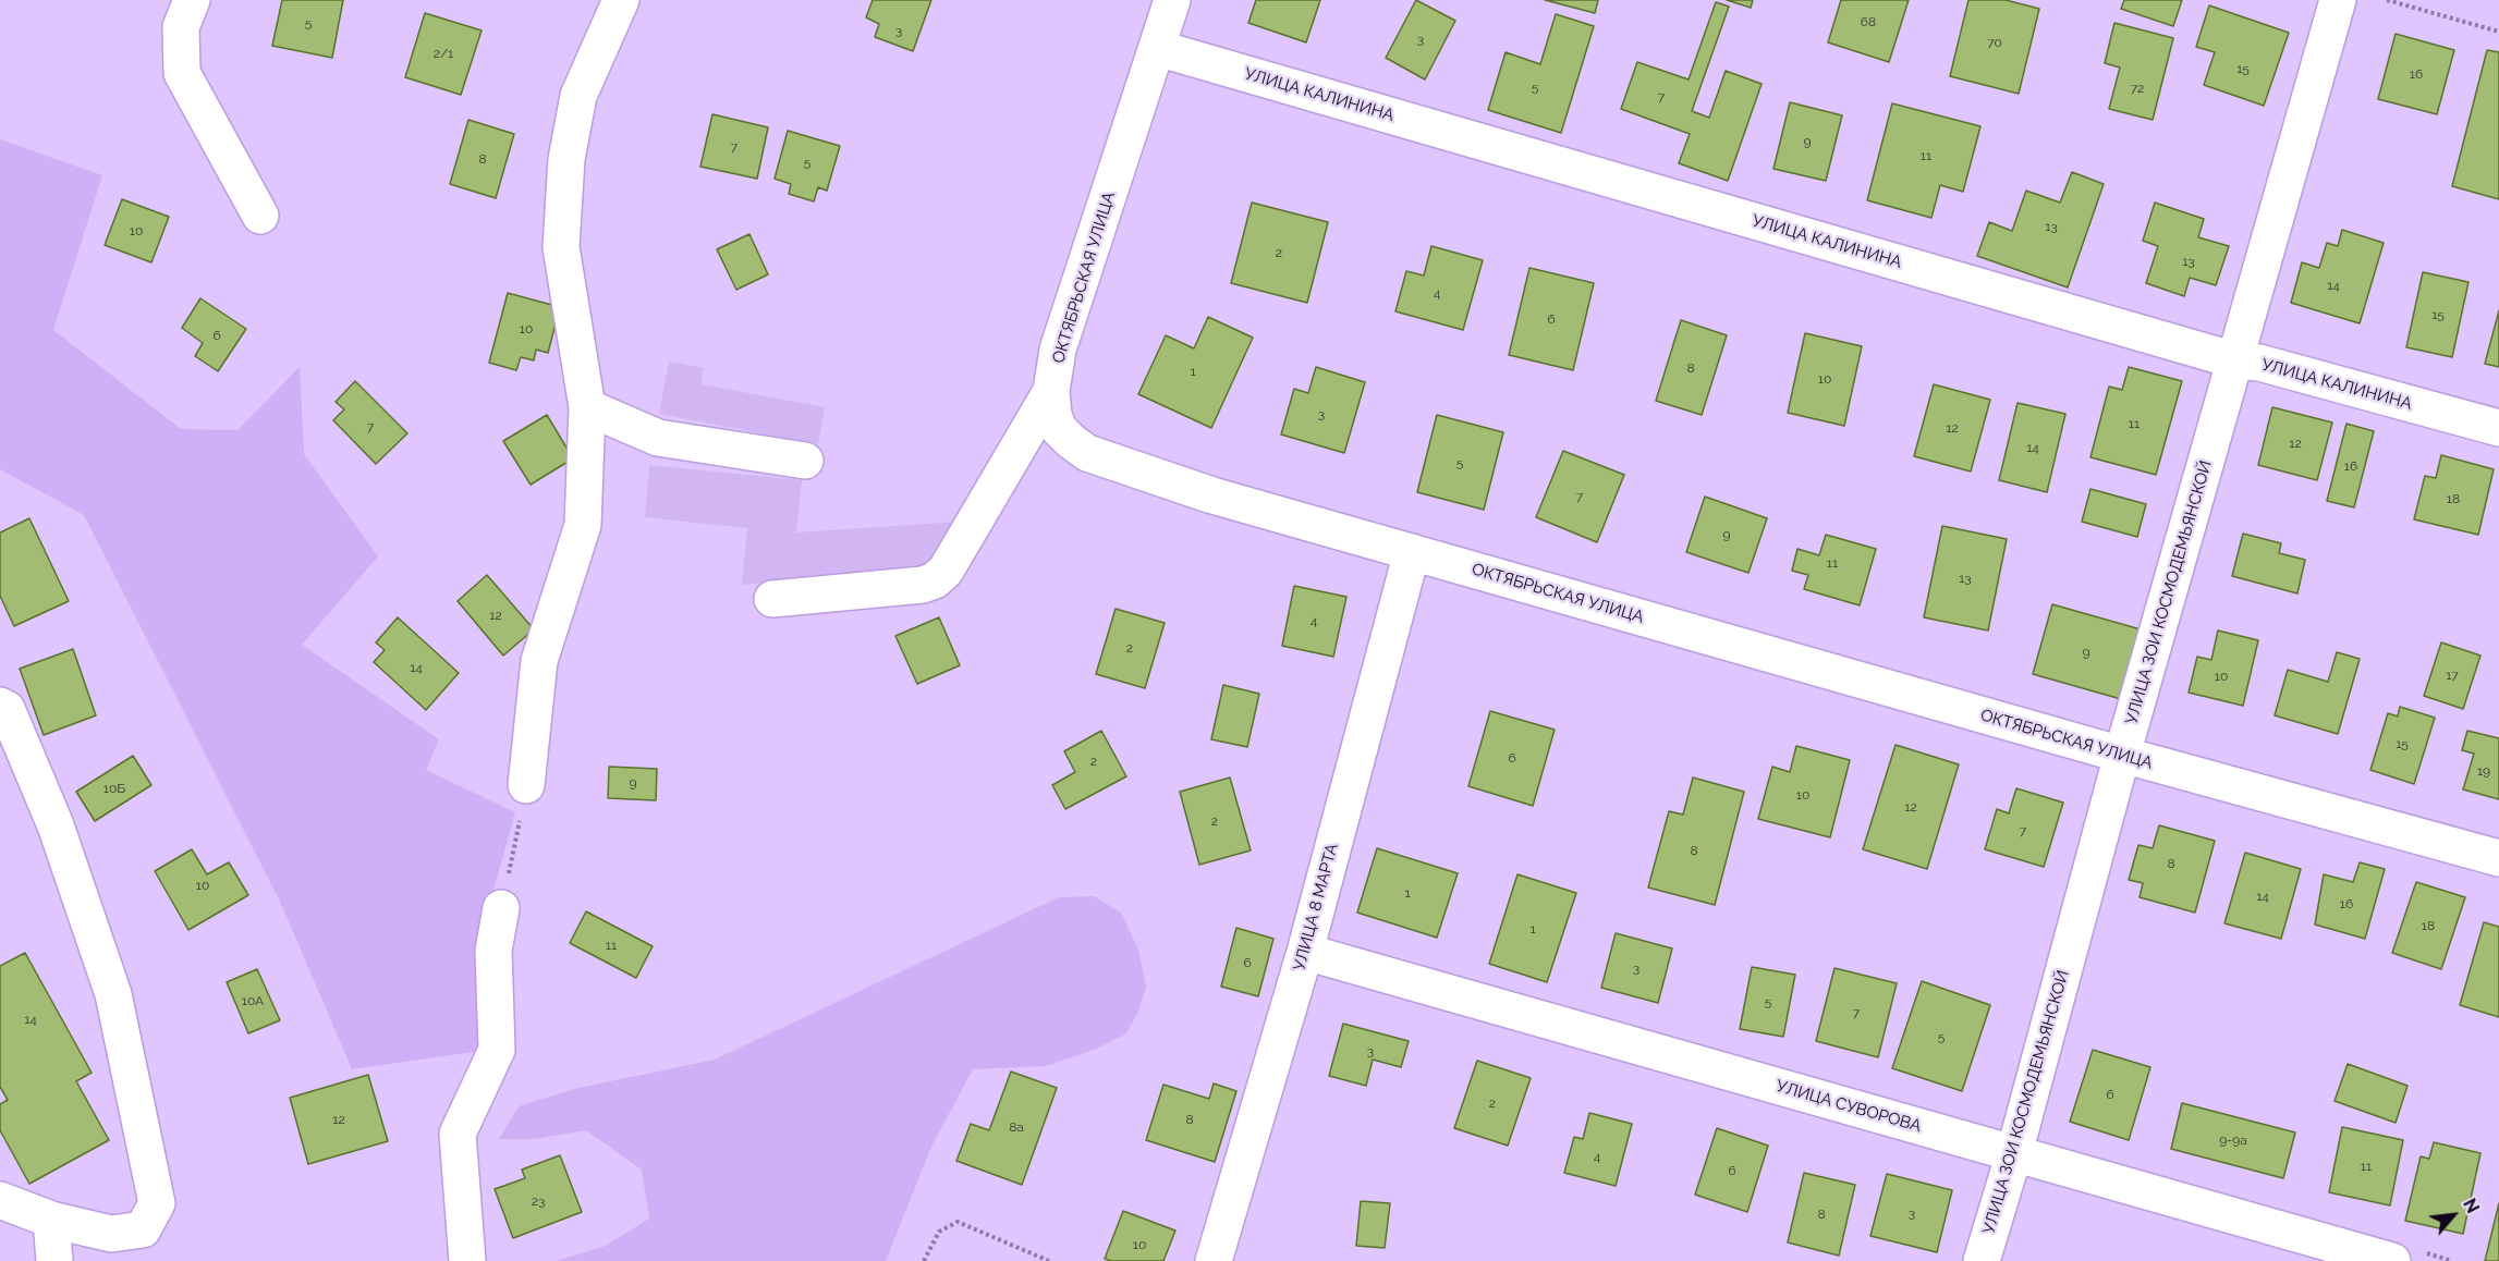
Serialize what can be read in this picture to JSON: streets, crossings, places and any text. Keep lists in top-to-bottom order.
{
  "streets": {
    "street": [
      "УЛИЦА КАЛИНИНА",
      "ОКТЯБРЬСКАЯ УЛИЦА",
      "УЛИЦА ЗОИ КОСМОДЕМЬЯНСКОЙ",
      "УЛИЦА 8 МАРТА",
      "УЛИЦА СУВОРОВА"
    ]
  },
  "crossings": [
    ["УЛИЦА КАЛИНИНА", "ОКТЯБРЬСКАЯ УЛИЦА"],
    ["УЛИЦА КАЛИНИНА", "УЛИЦА ЗОИ КОСМОДЕМЬЯНСКОЙ"],
    ["ОКТЯБРЬСКАЯ УЛИЦА", "УЛИЦА ЗОИ КОСМОДЕМЬЯНСКОЙ"],
    ["ОКТЯБРЬСКАЯ УЛИЦА", "УЛИЦА 8 МАРТА"],
    ["УЛИЦА ЗОИ КОСМОДЕМЬЯНСКОЙ", "УЛИЦА СУВОРОВА"],
    ["УЛИЦА 8 МАРТА", "УЛИЦА СУВОРОВА"]
  ],
  "house_numbers": [
    "68",
    "5",
    "3",
    "3",
    "70",
    "2/1",
    "15",
    "16",
    "5",
    "72",
    "7",
    "9",
    "7",
    "11",
    "8",
    "5",
    "13",
    "10",
    "2",
    "13",
    "14",
    "4",
    "15",
    "6",
    "10",
    "6",
    "8",
    "1",
    "10",
    "3",
    "11",
    "7",
    "12",
    "12",
    "14",
    "5",
    "16",
    "7",
    "18",
    "9",
    "11",
    "13",
    "12",
    "4",
    "2",
    "9",
    "14",
    "17",
    "10",
    "15",
    "6",
    "2",
    "19",
    "9",
    "10Б",
    "10",
    "12",
    "2",
    "7",
    "8",
    "8",
    "10",
    "1",
    "14",
    "16",
    "18",
    "1",
    "11",
    "6",
    "3",
    "10А",
    "5",
    "7",
    "14",
    "5",
    "3",
    "6",
    "2",
    "12",
    "8",
    "8а",
    "9-9а",
    "4",
    "11",
    "6",
    "23",
    "3",
    "8",
    "10"
  ],
  "north": "top right"
}
